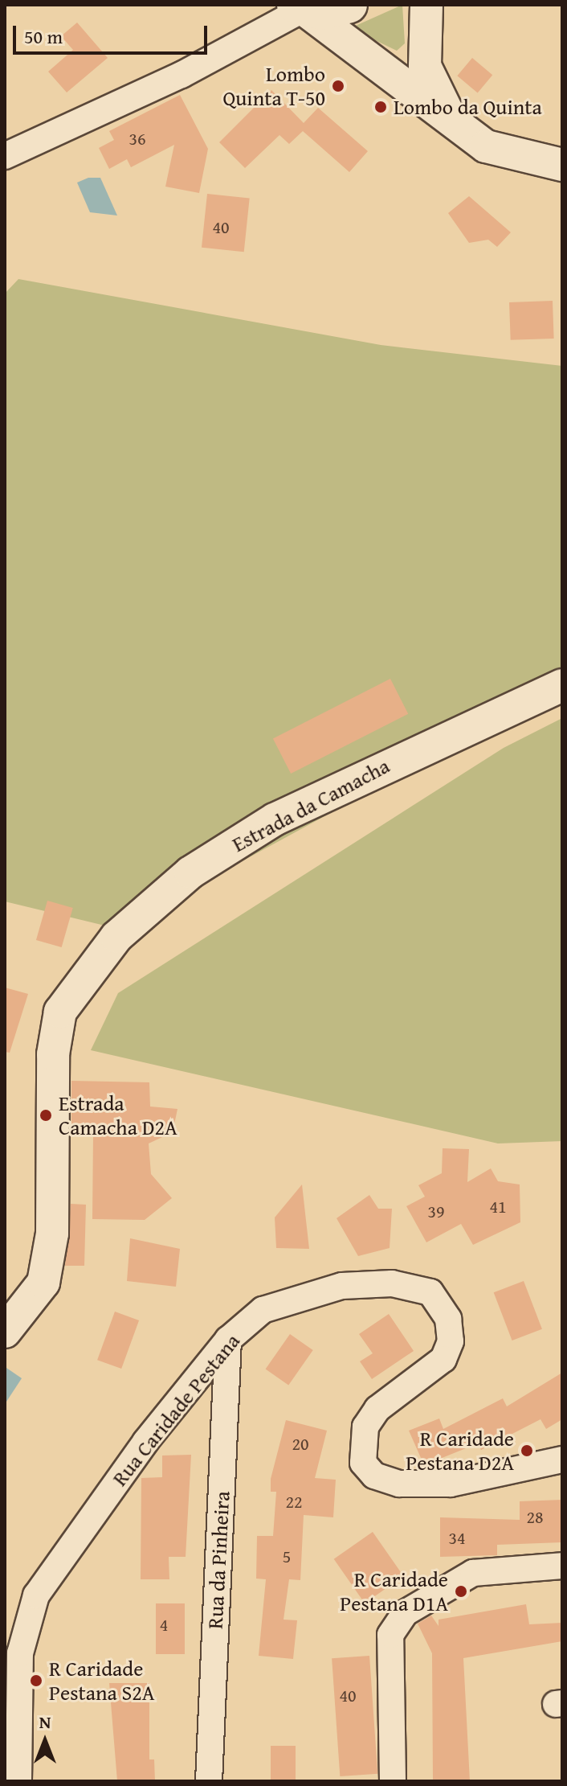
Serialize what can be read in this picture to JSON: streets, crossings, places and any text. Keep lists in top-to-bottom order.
{
  "streets": {
    "street": ["Estrada da Camacha", "Rua Caridade Pestana", "Rua da Pinheira"]
  },
  "crossings": [
    ["Rua Caridade Pestana", "Rua da Pinheira"]
  ],
  "places": [
    "Lombo Quinta T-50",
    "Lombo da Quinta",
    "Estrada Camacha D2A",
    "R Caridade Pestana D2A",
    "R Caridade Pestana D1A",
    "R Caridade Pestana S2A"
  ],
  "house_numbers": [
    "36",
    "40",
    "41",
    "39",
    "20",
    "22",
    "28",
    "34",
    "5",
    "4",
    "40"
  ],
  "scale_bar": "50 m",
  "north": "top"
}
